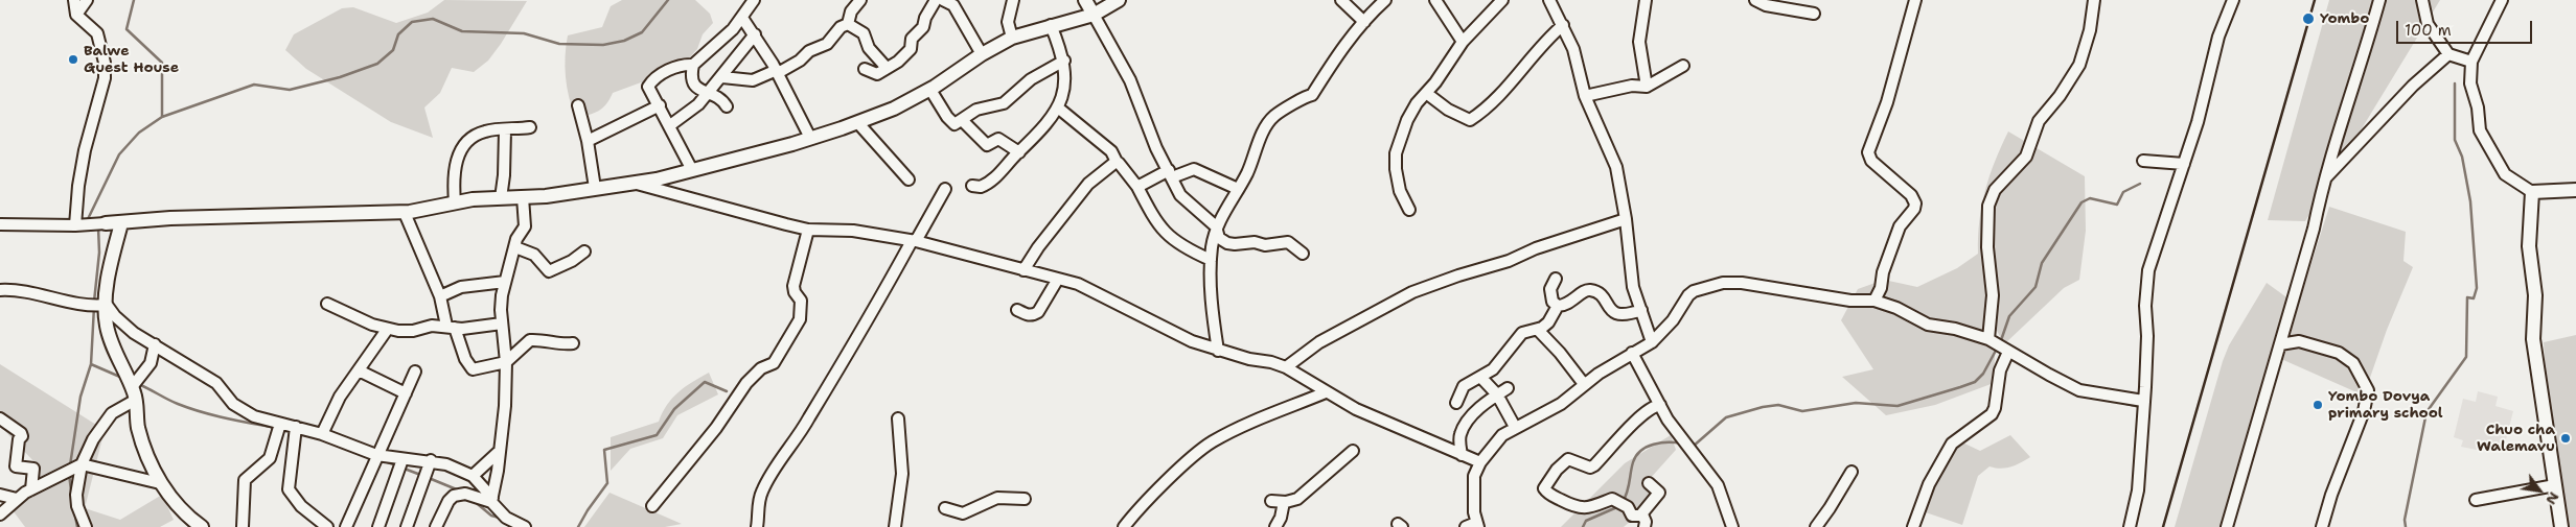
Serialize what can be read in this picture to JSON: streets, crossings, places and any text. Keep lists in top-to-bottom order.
{
  "places": [
    "Yombo",
    "Balwe Guest House",
    "Yombo Dovya primary school",
    "Chuo cha Walemavu"
  ],
  "scale_bar": "100 m",
  "north": "bottom right"
}
